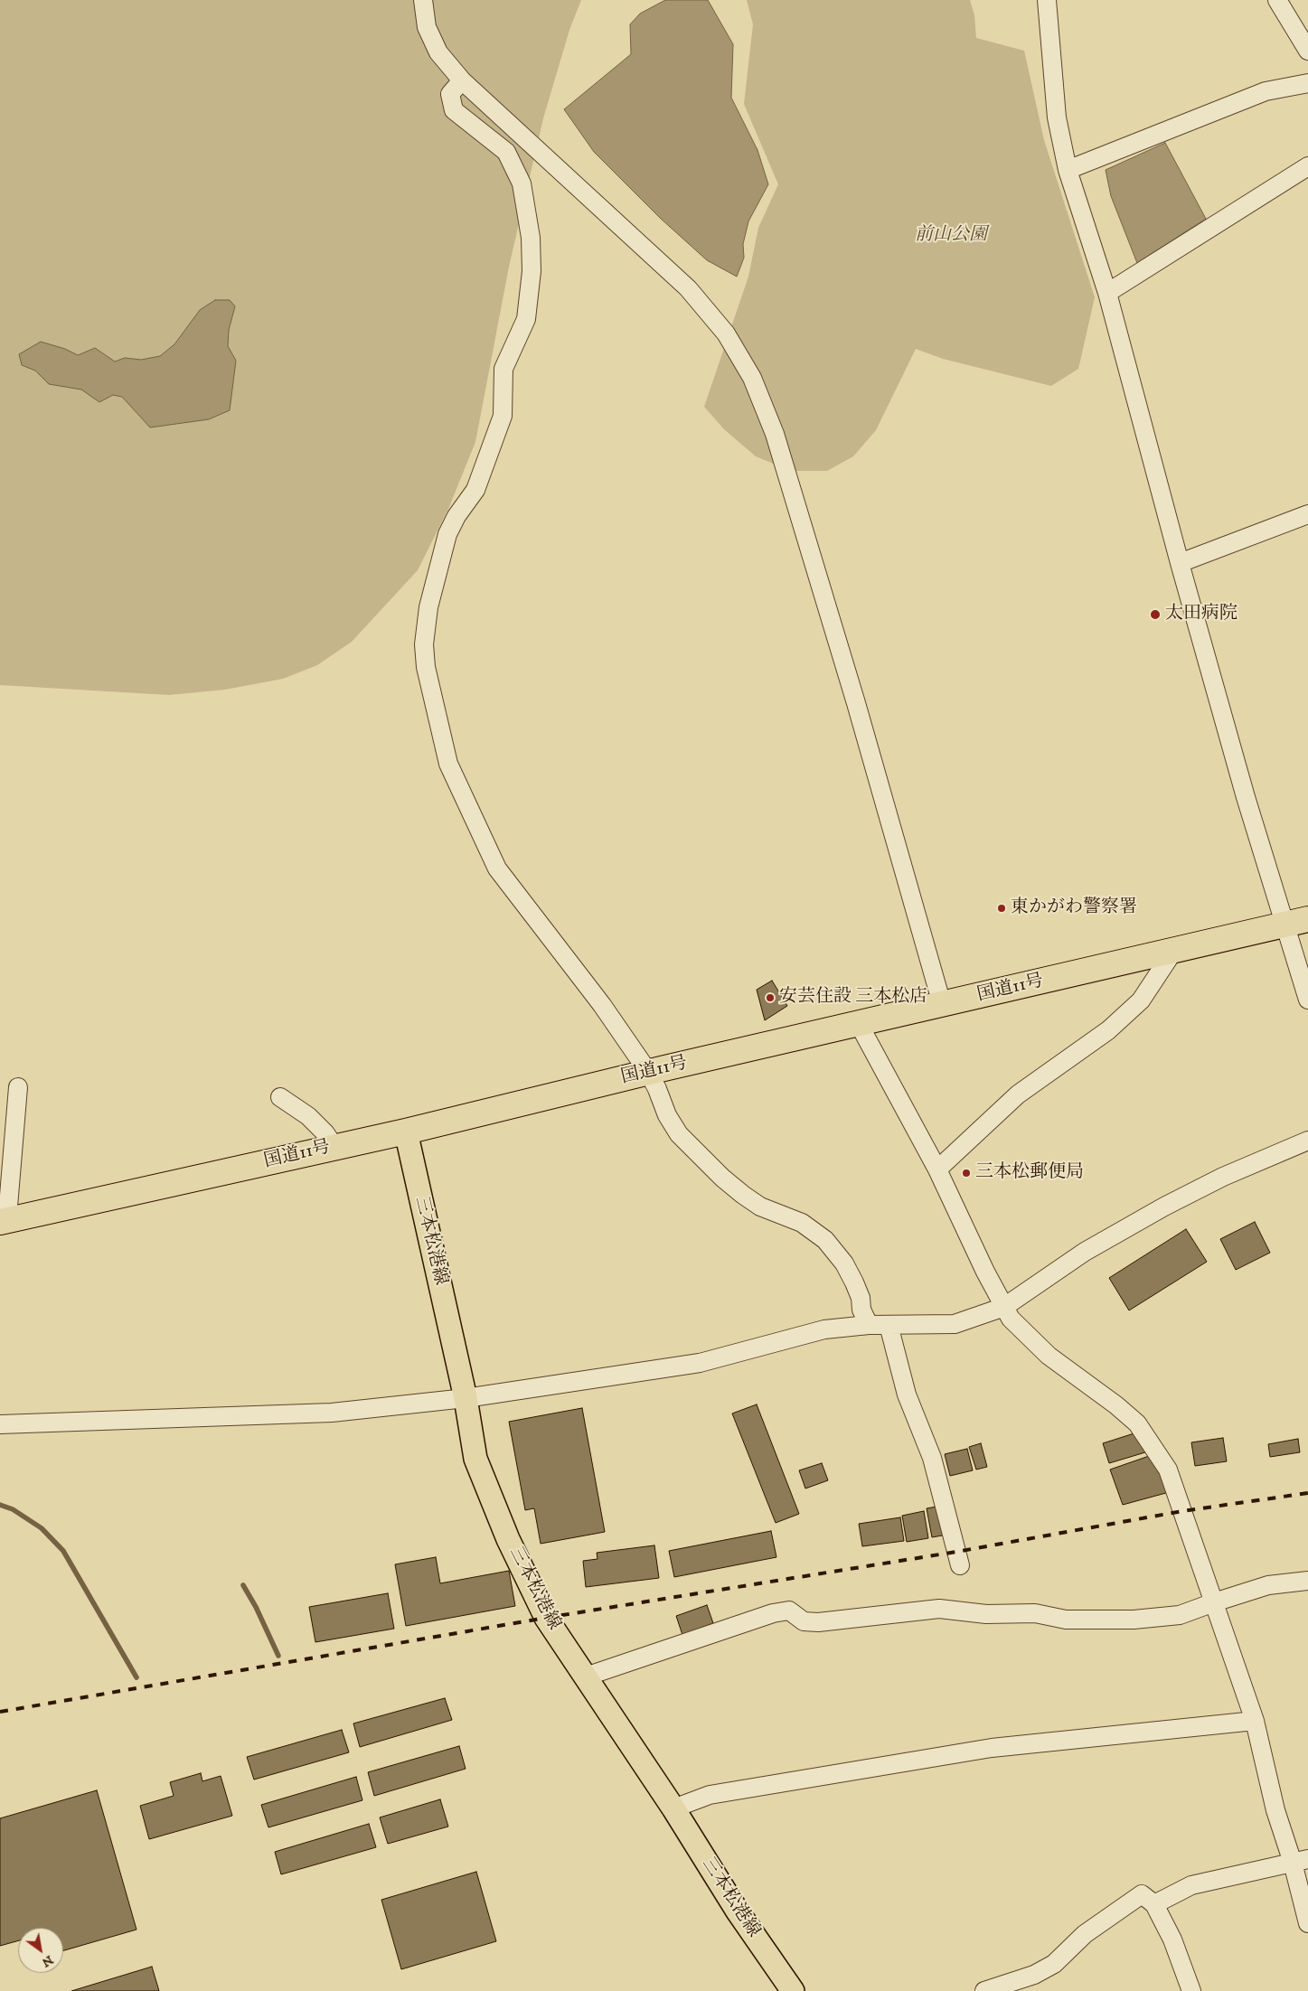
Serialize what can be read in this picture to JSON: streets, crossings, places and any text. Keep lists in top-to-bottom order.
{
  "streets": {
    "highway": ["国道11号"],
    "main road": ["三本松港線"]
  },
  "crossings": [
    ["国道11号", "三本松港線"]
  ],
  "parks": ["前山公園"],
  "places": [
    "太田病院",
    "東かがわ警察署",
    "安芸住設 三本松店",
    "三本松郵便局"
  ],
  "north": "bottom right"
}
